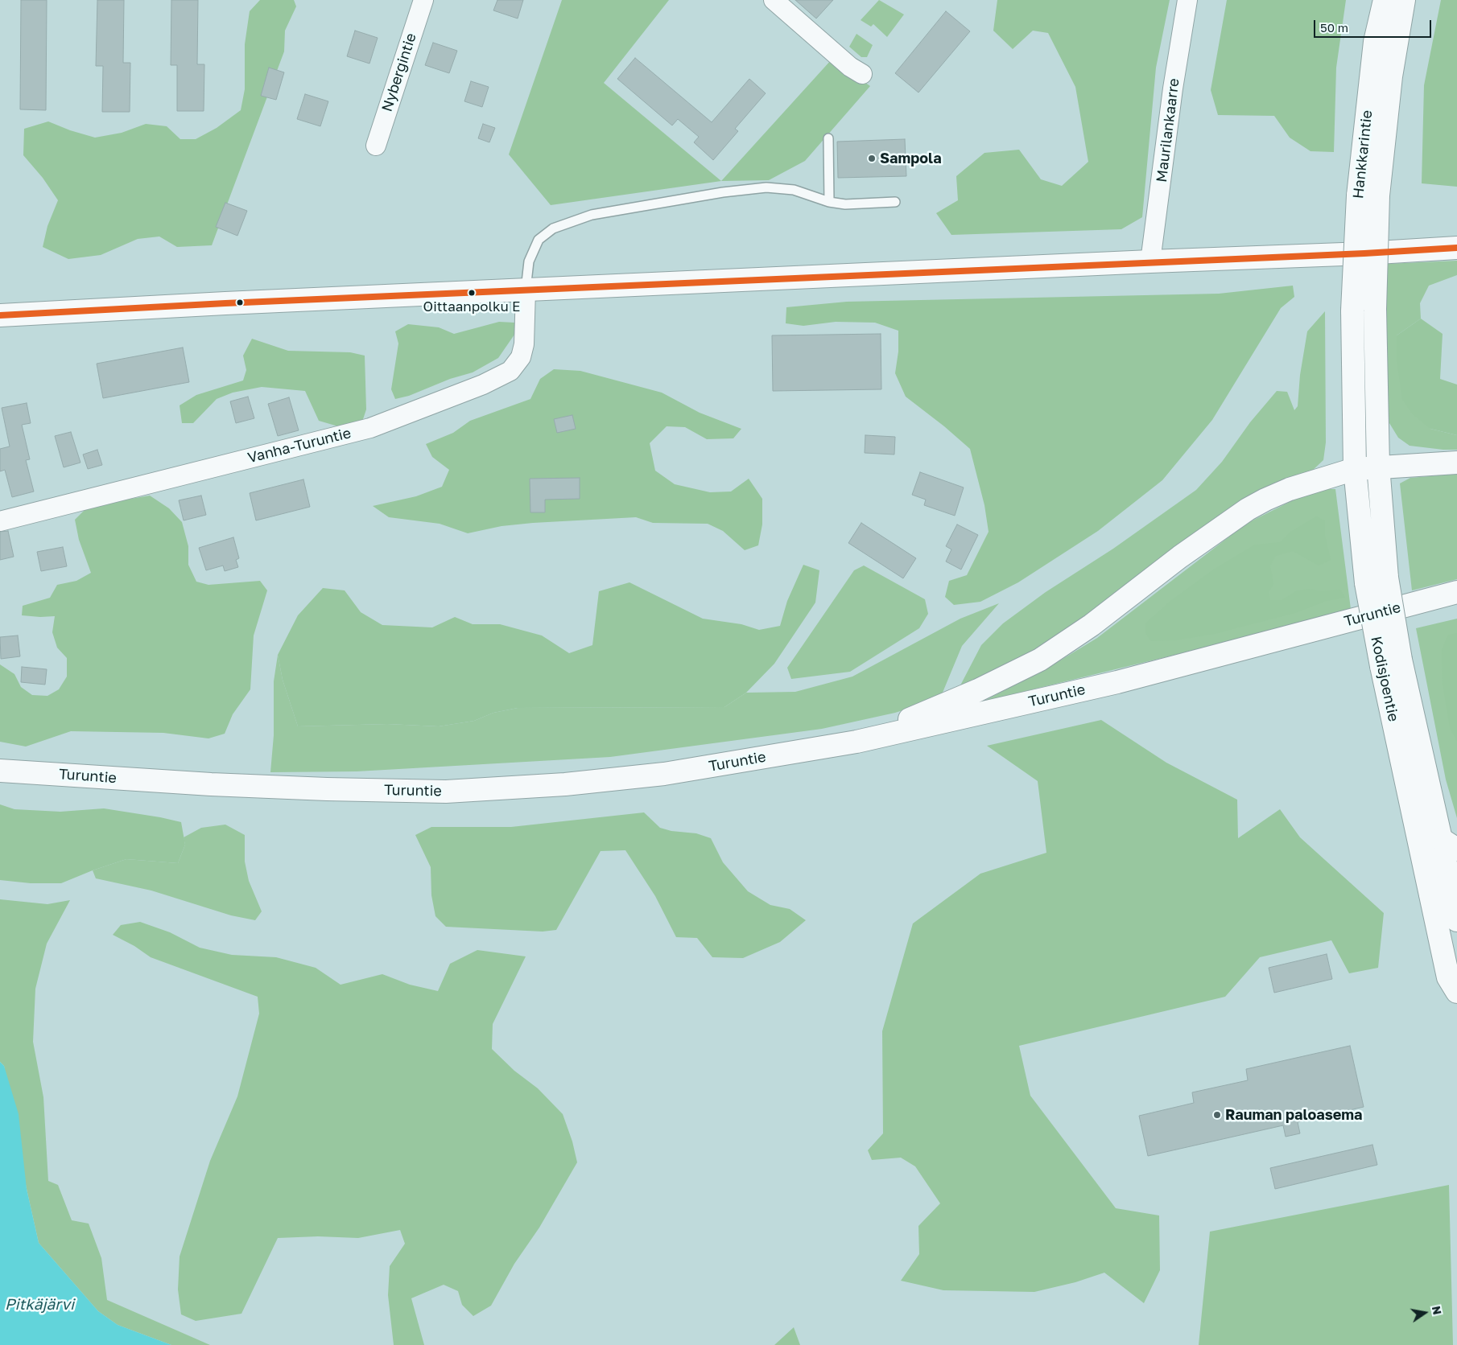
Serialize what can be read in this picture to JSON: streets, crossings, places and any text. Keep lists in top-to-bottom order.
{
  "streets": {
    "main road": ["Hankkarintie", "Turuntie", "Kodisjoentie"],
    "street": ["Nybergintie", "Maurilankaarre", "Vanha-Turuntie"]
  },
  "crossings": [
    ["Hankkarintie", "Kodisjoentie"]
  ],
  "water": ["Pitkäjärvi"],
  "places": ["Sampola", "Oittaanpolku E", "Rauman paloasema"],
  "scale_bar": "50 m",
  "north": "right"
}
